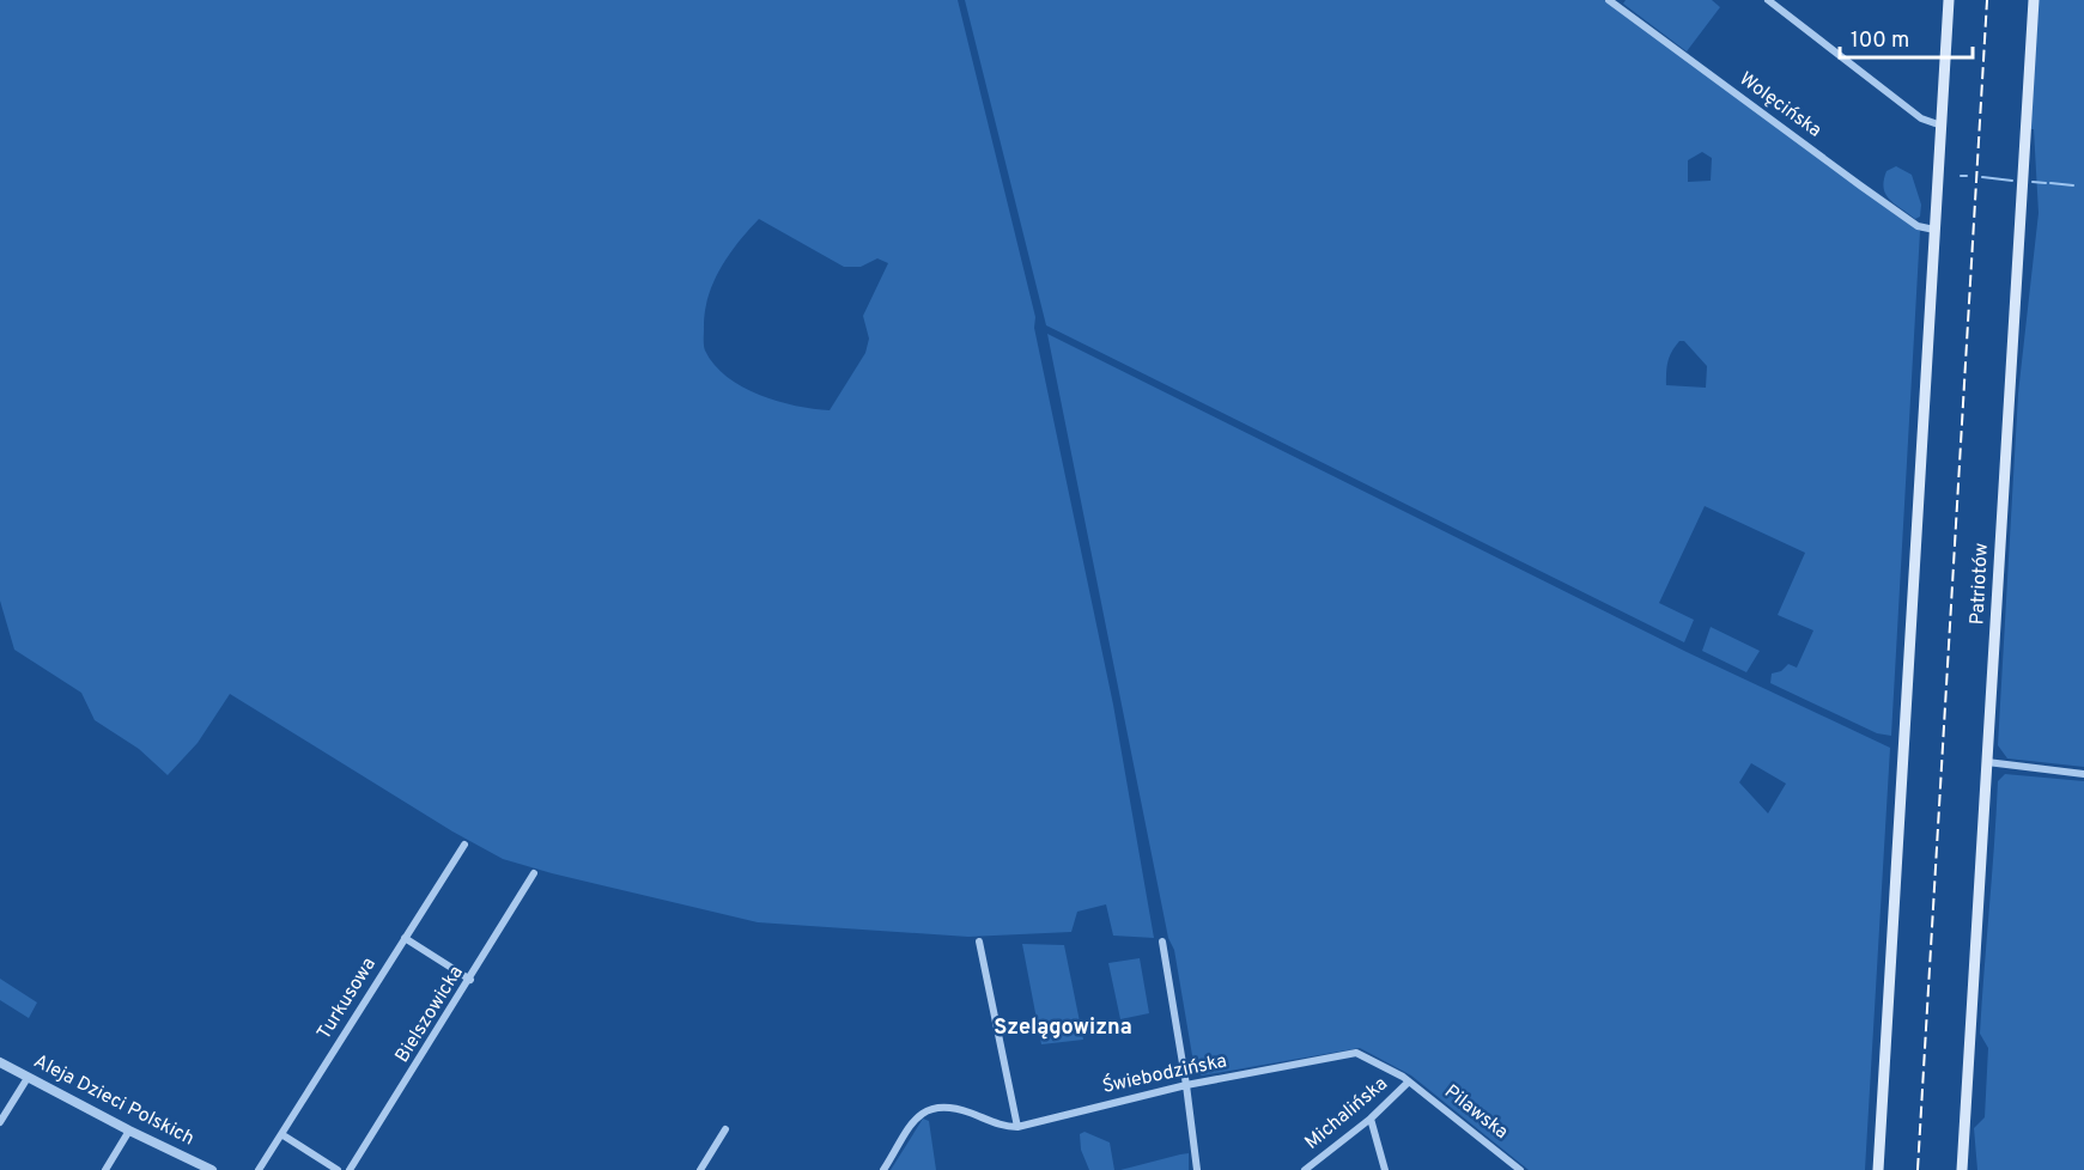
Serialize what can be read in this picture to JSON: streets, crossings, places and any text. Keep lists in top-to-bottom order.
{
  "streets": {
    "main road": ["Patriotów"],
    "street": [
      "Wolęcińska",
      "Turkusowa",
      "Bielszowicka",
      "Świebodzińska",
      "Aleja Dzieci Polskich",
      "Pilawska",
      "Michalińska"
    ]
  },
  "crossings": [
    ["Świebodzińska", "Pilawska"],
    ["Świebodzińska", "Michalińska"],
    ["Pilawska", "Michalińska"]
  ],
  "districts": ["Szelągowizna"],
  "scale_bar": "100 m"
}
